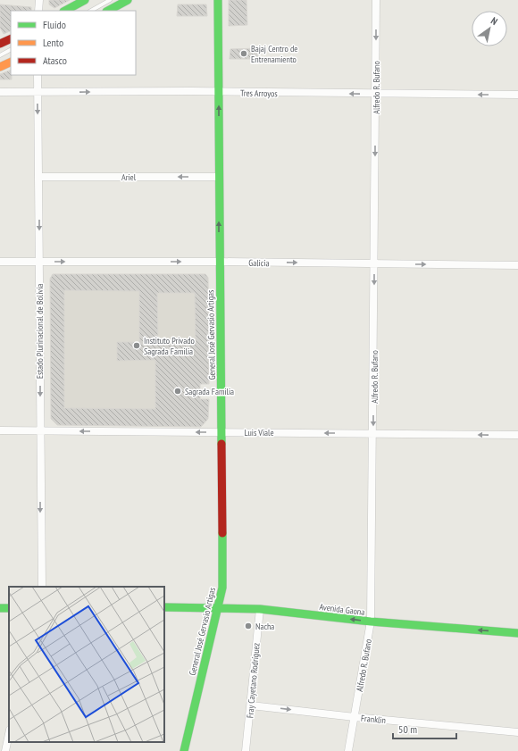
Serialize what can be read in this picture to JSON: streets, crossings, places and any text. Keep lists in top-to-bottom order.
{
  "streets": {
    "street": [
      "Alfredo R. Bufano",
      "Tres Arroyos",
      "Ariel",
      "Galicia",
      "Estado Plurinacional de Bolivia",
      "General José Gervasio Artigas",
      "Luis Viale",
      "Avenida Gaona",
      "Fray Cayetano Rodríguez",
      "Franklin"
    ]
  },
  "crossings": [
    ["Alfredo R. Bufano", "Tres Arroyos"],
    ["Alfredo R. Bufano", "Galicia"],
    ["Alfredo R. Bufano", "Luis Viale"],
    ["Alfredo R. Bufano", "Avenida Gaona"],
    ["Alfredo R. Bufano", "Franklin"],
    ["Tres Arroyos", "Estado Plurinacional de Bolivia"],
    ["Tres Arroyos", "General José Gervasio Artigas"],
    ["Ariel", "Estado Plurinacional de Bolivia"],
    ["Ariel", "General José Gervasio Artigas"],
    ["Galicia", "Estado Plurinacional de Bolivia"],
    ["Galicia", "General José Gervasio Artigas"],
    ["Estado Plurinacional de Bolivia", "Luis Viale"],
    ["General José Gervasio Artigas", "Luis Viale"],
    ["General José Gervasio Artigas", "Avenida Gaona"],
    ["Avenida Gaona", "Fray Cayetano Rodríguez"],
    ["Fray Cayetano Rodríguez", "Franklin"]
  ],
  "one_way": [
    "Alfredo R. Bufano",
    "Ariel",
    "Galicia",
    "Estado Plurinacional de Bolivia",
    "Luis Viale",
    "Avenida Gaona",
    "Franklin"
  ],
  "places": [
    "Bajaj Centro de Entrenamiento",
    "Instituto Privado Sagrada Familia",
    "Sagrada Familia",
    "Nacha"
  ],
  "legend": ["Fluido", "Lento", "Atasco"],
  "scale_bar": "50 m",
  "north": "top right"
}
